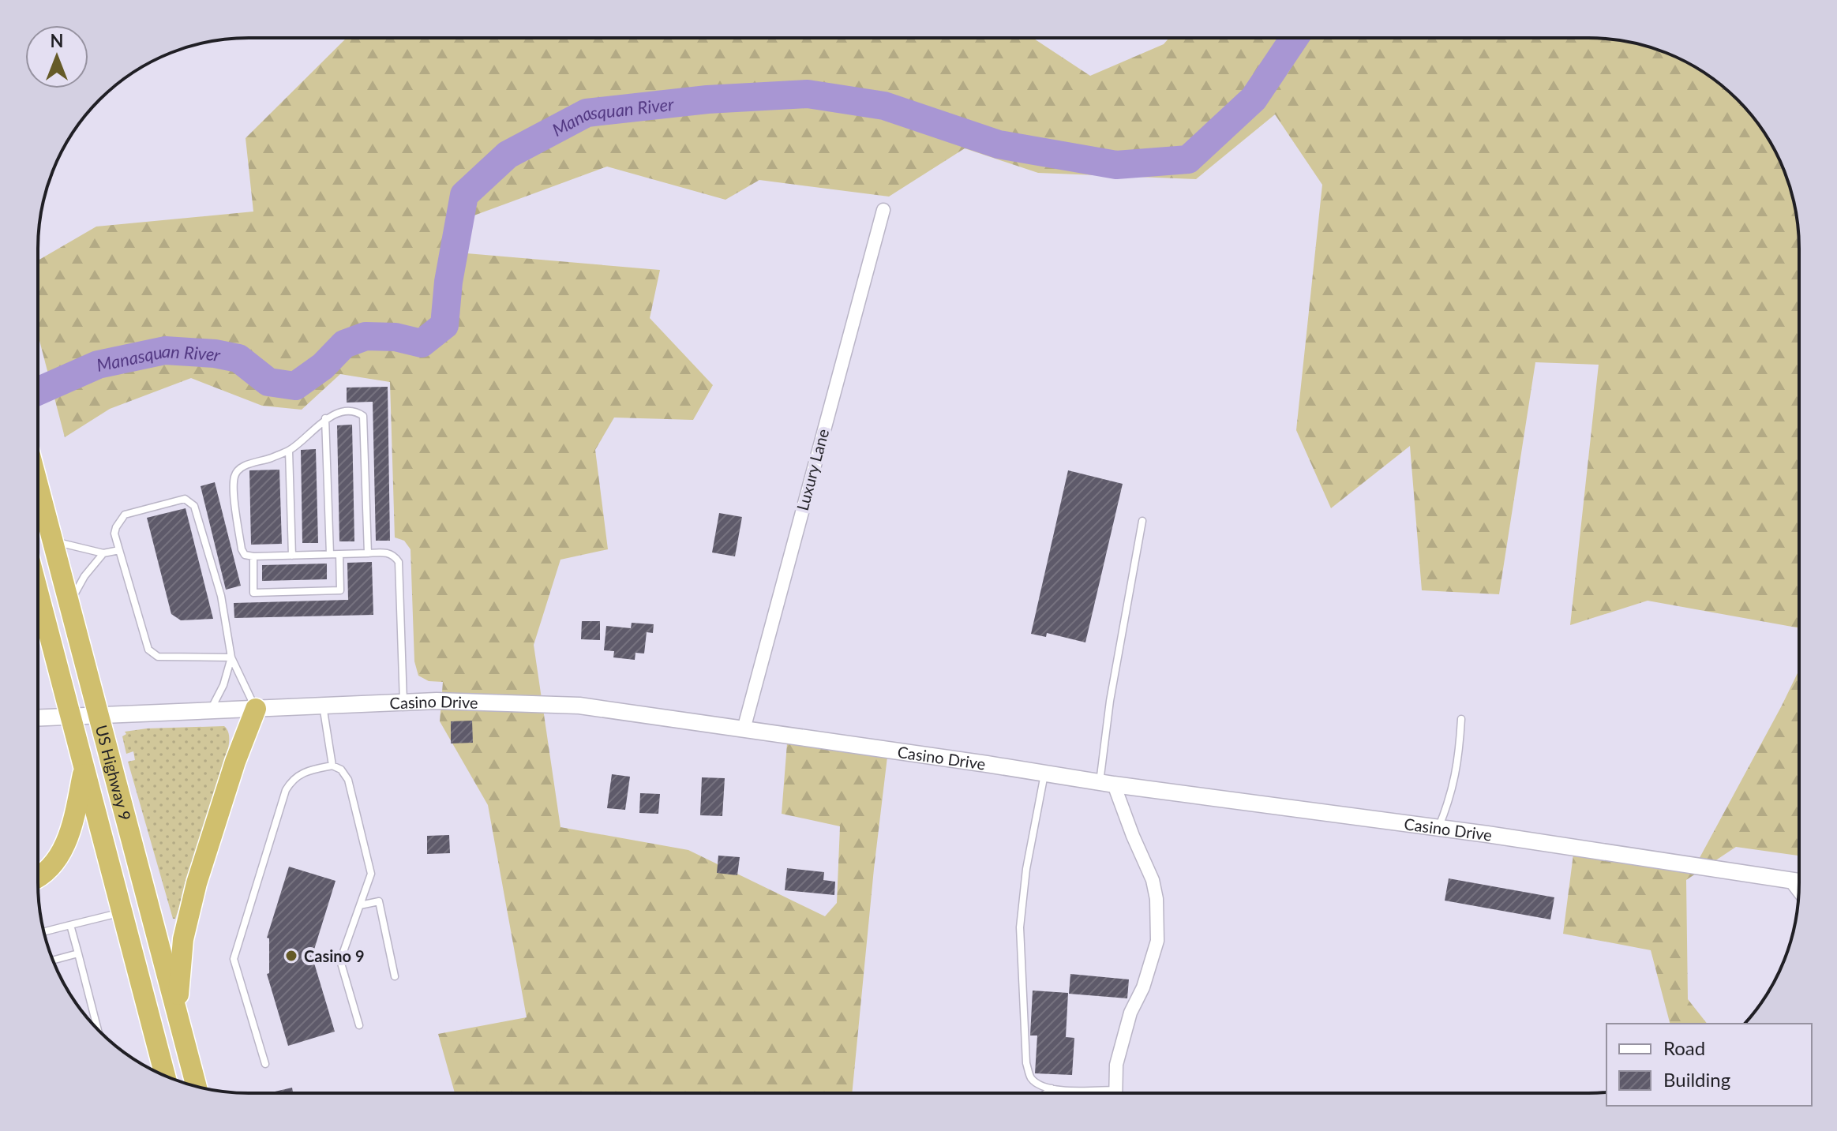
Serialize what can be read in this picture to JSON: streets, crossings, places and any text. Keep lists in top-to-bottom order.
{
  "streets": {
    "highway": ["US Highway 9"],
    "street": ["Luxury Lane", "Casino Drive"]
  },
  "crossings": [
    ["Luxury Lane", "Casino Drive"],
    ["Casino Drive", "US Highway 9"]
  ],
  "water": ["Manasquan River"],
  "places": ["Casino 9"],
  "legend": ["Road", "Building"],
  "north": "top"
}
